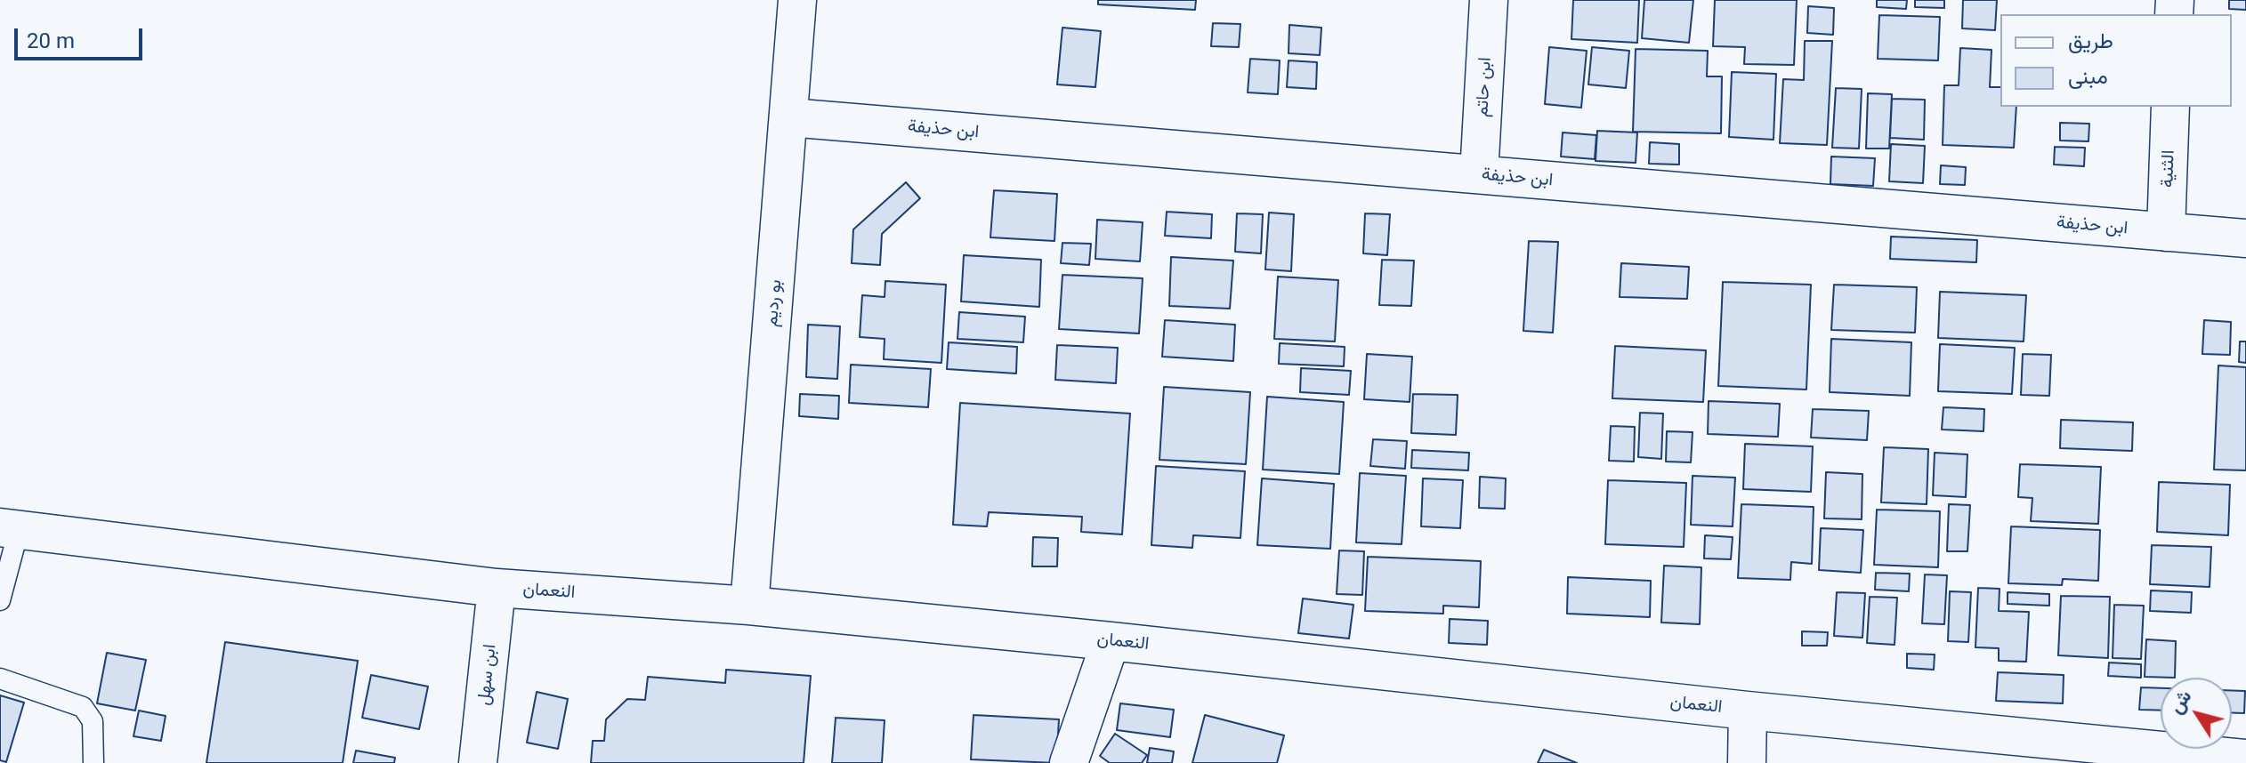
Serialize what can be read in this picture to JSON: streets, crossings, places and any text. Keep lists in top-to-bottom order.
{
  "streets": {
    "street": [
      "ابن حاتم",
      "ابن حذيفة",
      "الثنية",
      "بو رديم",
      "النعمان",
      "ابن سهل"
    ]
  },
  "crossings": [
    ["ابن حاتم", "ابن حذيفة"],
    ["ابن حذيفة", "الثنية"],
    ["ابن حذيفة", "بو رديم"],
    ["بو رديم", "النعمان"],
    ["النعمان", "ابن سهل"]
  ],
  "legend": ["طريق", "مبنى"],
  "scale_bar": "20 m",
  "north": "top left"
}
